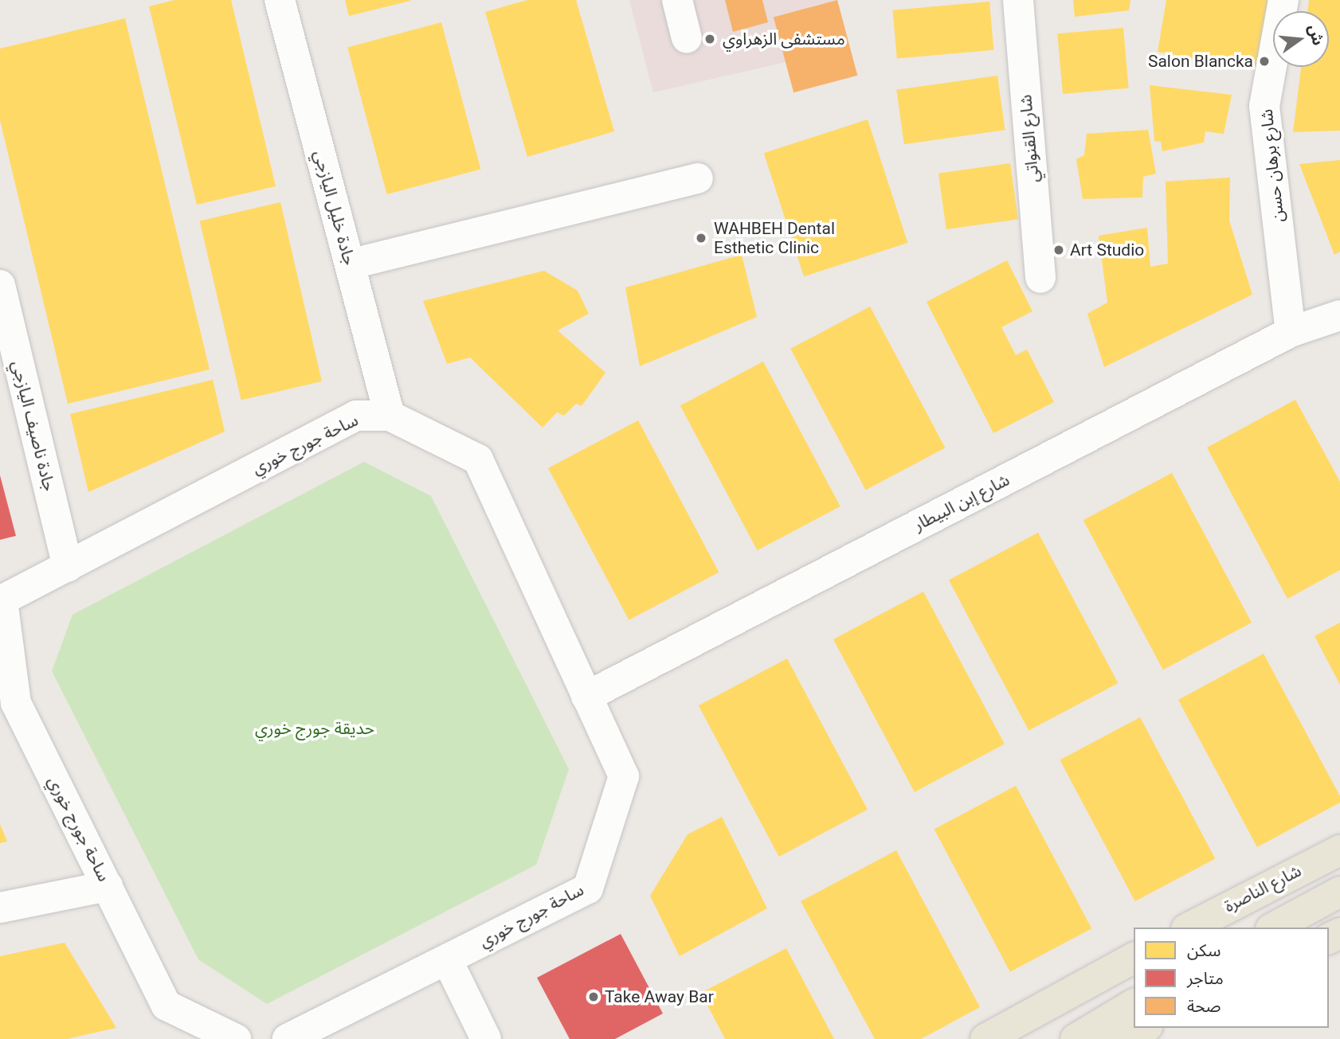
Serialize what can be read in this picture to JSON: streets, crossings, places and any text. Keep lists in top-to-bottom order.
{
  "streets": {
    "main road": ["شارع الناصرة"],
    "street": [
      "شارع القنواتي",
      "شارع برهان حسن",
      "جادة خليل اليازجي",
      "جادة ناصيف اليازجي",
      "ساحة جورج خوري",
      "شارع إبن البيطار"
    ]
  },
  "crossings": [
    ["شارع برهان حسن", "شارع إبن البيطار"],
    ["جادة خليل اليازجي", "ساحة جورج خوري"],
    ["جادة ناصيف اليازجي", "ساحة جورج خوري"],
    ["ساحة جورج خوري", "شارع إبن البيطار"]
  ],
  "parks": ["حديقة جورج خوري"],
  "places": [
    "مستشفى الزهراوي",
    "Salon Blancka",
    "WAHBEH Dental Esthetic Clinic",
    "Art Studio",
    "Take Away Bar"
  ],
  "legend": ["سكن", "متاجر", "صحة"],
  "north": "right"
}
